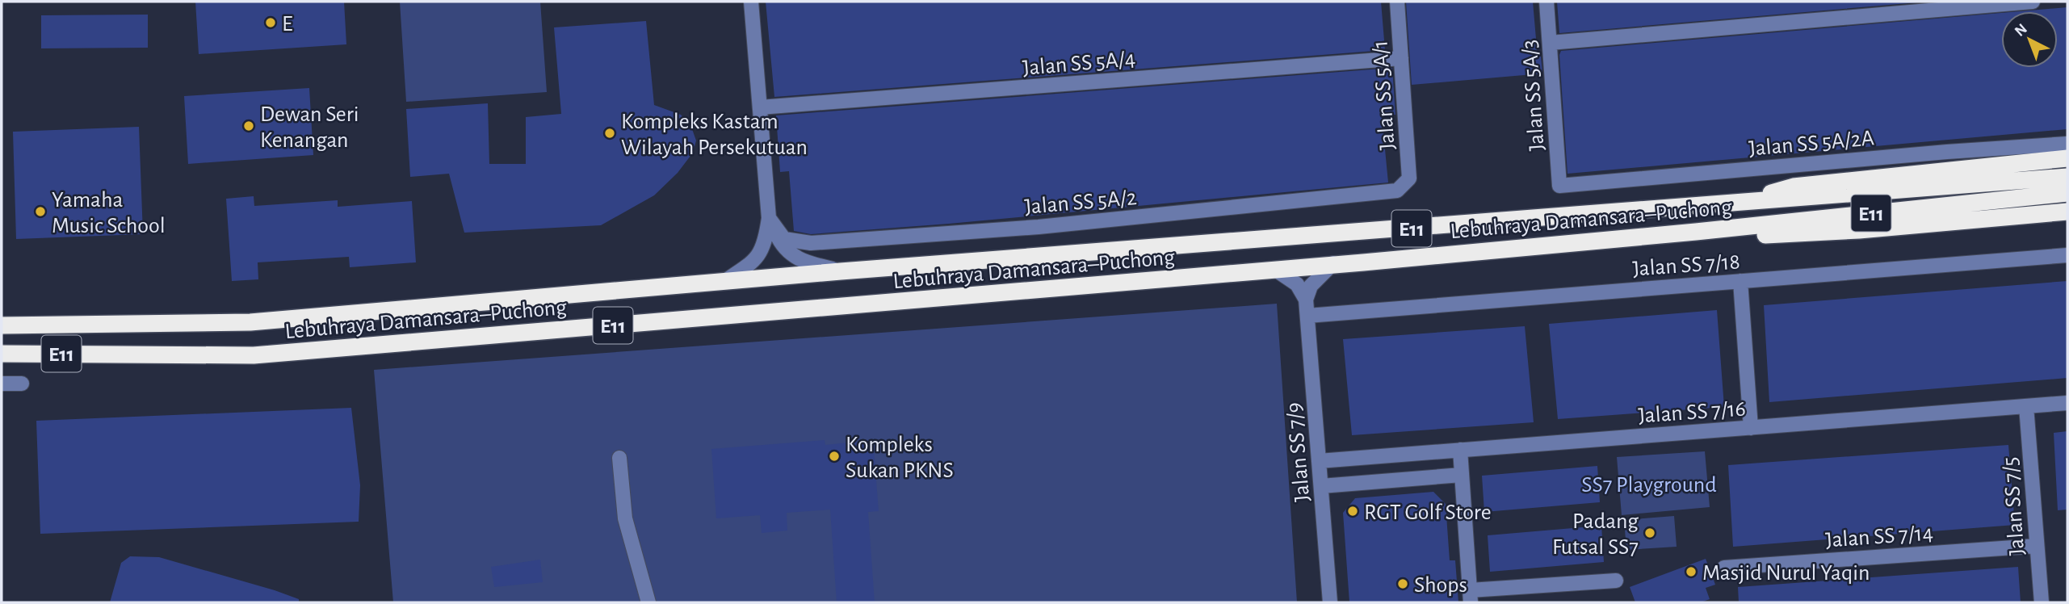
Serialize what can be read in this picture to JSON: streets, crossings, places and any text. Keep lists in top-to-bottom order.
{
  "streets": {
    "highway": ["E11", "Lebuhraya Damansara–Puchong"],
    "street": [
      "Jalan SS 5A/4",
      "Jalan SS 5A/1",
      "Jalan SS 5A/3",
      "Jalan SS 5A/2A",
      "Jalan SS 5A/2",
      "Jalan SS 7/18",
      "Jalan SS 7/16",
      "Jalan SS 7/9",
      "Jalan SS 7/5",
      "Jalan SS 7/14"
    ]
  },
  "crossings": [
    ["Jalan SS 5A/4", "Jalan SS 5A/1"],
    ["Jalan SS 5A/1", "Jalan SS 5A/2"],
    ["Jalan SS 5A/3", "Jalan SS 5A/2A"],
    ["Jalan SS 7/18", "Jalan SS 7/9"],
    ["Jalan SS 7/16", "Jalan SS 7/9"],
    ["Jalan SS 7/16", "Jalan SS 7/5"],
    ["Jalan SS 7/5", "Jalan SS 7/14"]
  ],
  "parks": ["SS7 Playground"],
  "places": [
    "E",
    "Dewan Seri Kenangan",
    "Kompleks Kastam Wilayah Persekutuan",
    "Yamaha Music School",
    "Kompleks Sukan PKNS",
    "RGT Golf Store",
    "Padang Futsal SS7",
    "Masjid Nurul Yaqin",
    "Shops"
  ],
  "north": "top left"
}
